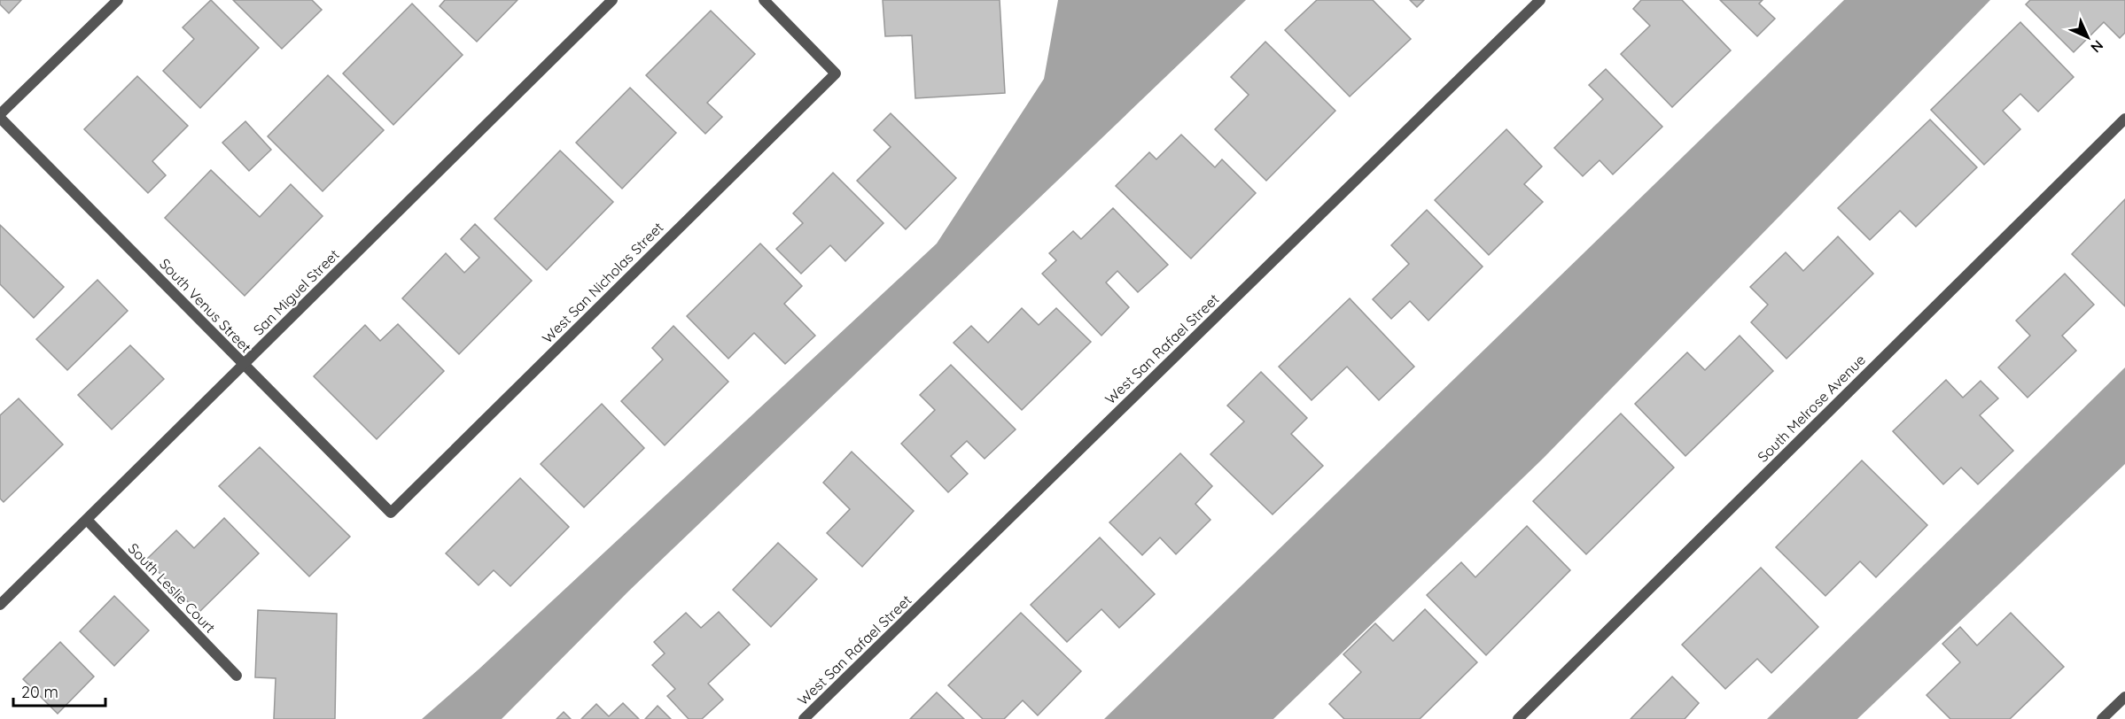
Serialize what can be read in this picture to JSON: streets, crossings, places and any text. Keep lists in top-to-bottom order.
{
  "streets": {
    "street": [
      "West San Nicholas Street",
      "San Miguel Street",
      "South Venus Street",
      "West San Rafael Street",
      "South Melrose Avenue",
      "South Leslie Court"
    ]
  },
  "crossings": [
    ["West San Nicholas Street", "South Venus Street"],
    ["San Miguel Street", "South Venus Street"],
    ["San Miguel Street", "South Leslie Court"]
  ],
  "scale_bar": "20 m",
  "north": "bottom right"
}
